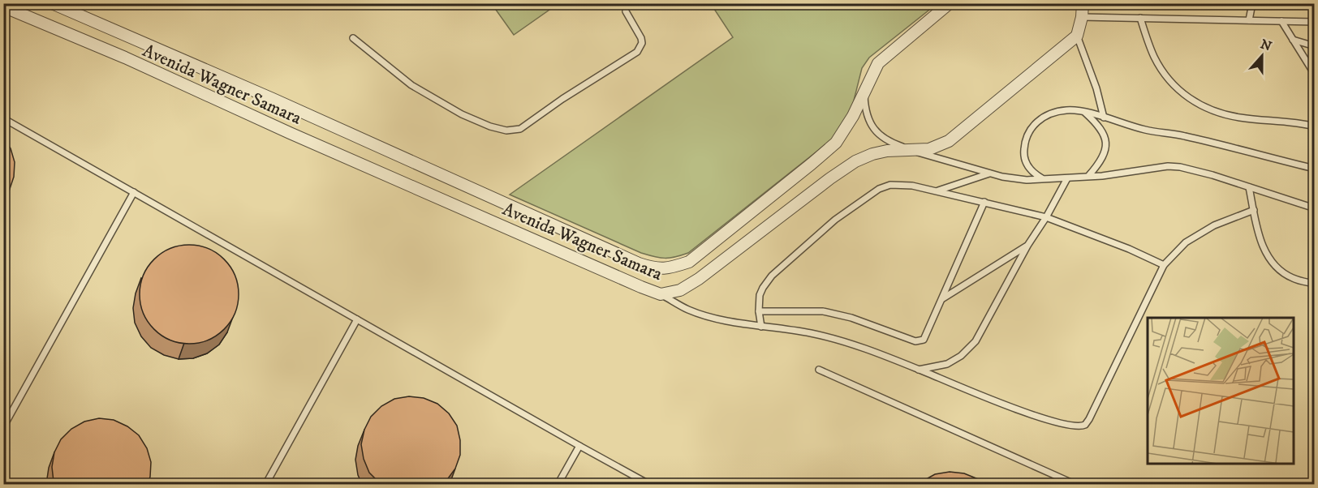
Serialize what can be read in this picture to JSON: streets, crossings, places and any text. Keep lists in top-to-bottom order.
{
  "streets": {
    "street": ["Avenida Wagner Samara"]
  },
  "north": "top"
}
